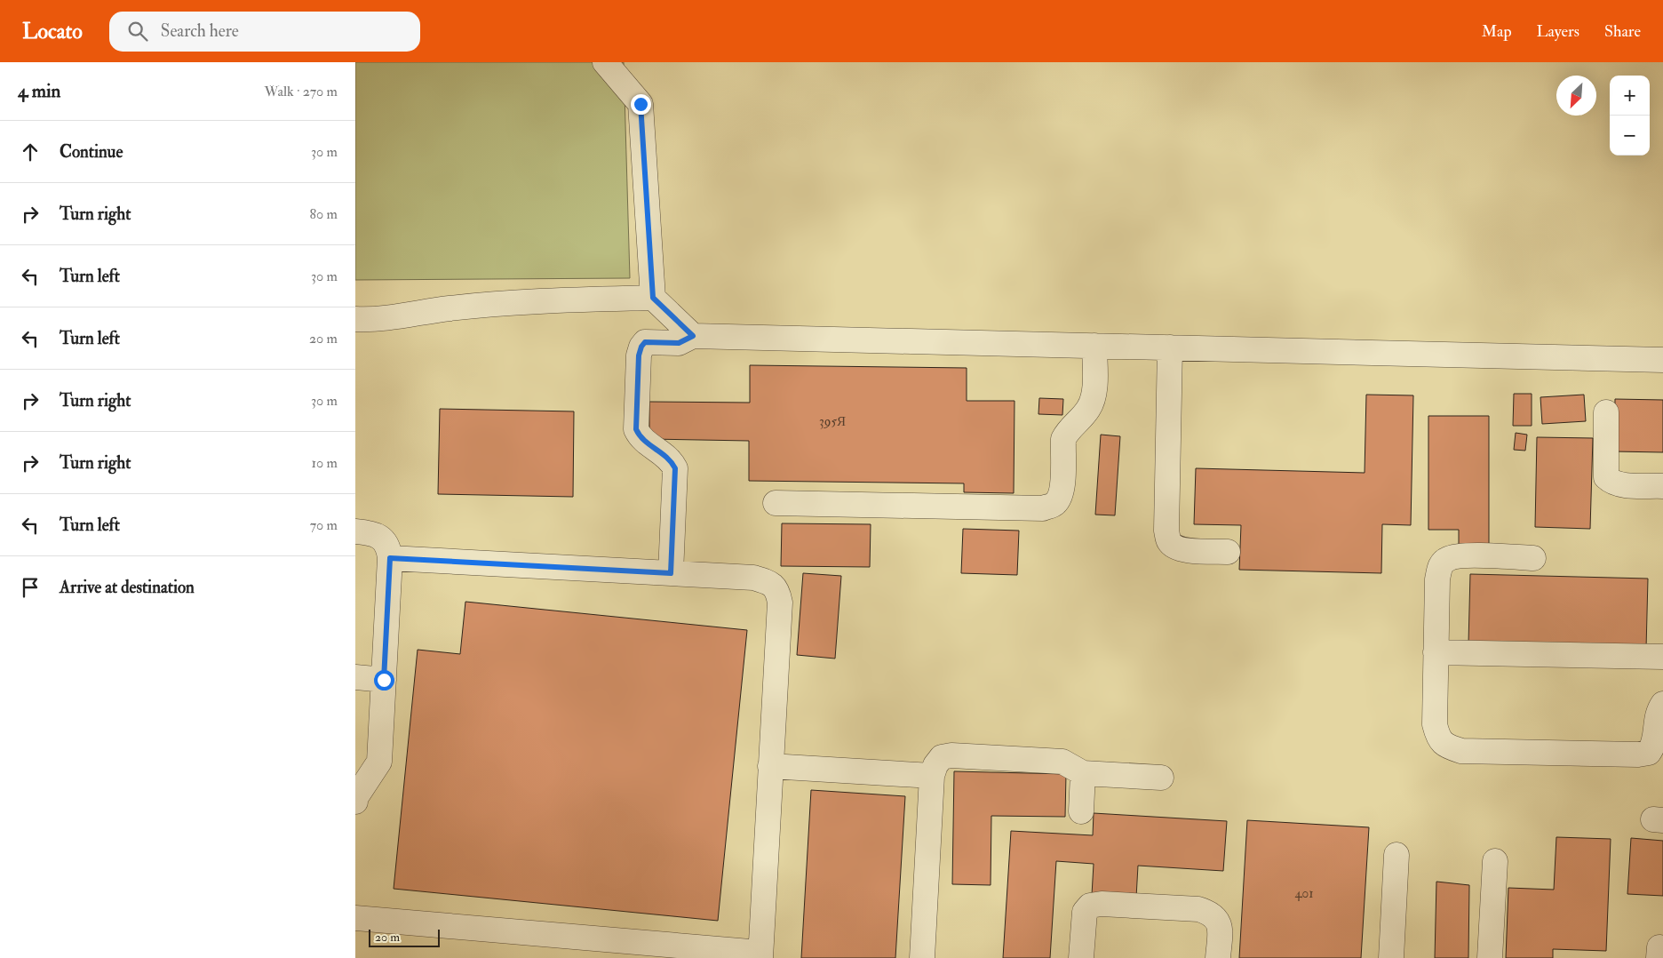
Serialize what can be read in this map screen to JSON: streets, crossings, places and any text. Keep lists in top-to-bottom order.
{
  "house_numbers": ["395Я", "401"],
  "scale_bar": "20 m",
  "north": "bottom left",
  "page": {
    "header": "Locato",
    "search": "Search here",
    "nav": ["Map", "Layers", "Share"],
    "heading": ["4 min", "Walk · 270 m"],
    "map_buttons": ["+", "−"],
    "list": [
      ["Continue", "30 m"],
      ["Turn right", "80 m"],
      ["Turn left", "30 m"],
      ["Turn left", "20 m"],
      ["Turn right", "30 m"],
      ["Turn right", "10 m"],
      ["Turn left", "70 m"],
      "Arrive at destination"
    ],
    "scale": "20 m"
  }
}
